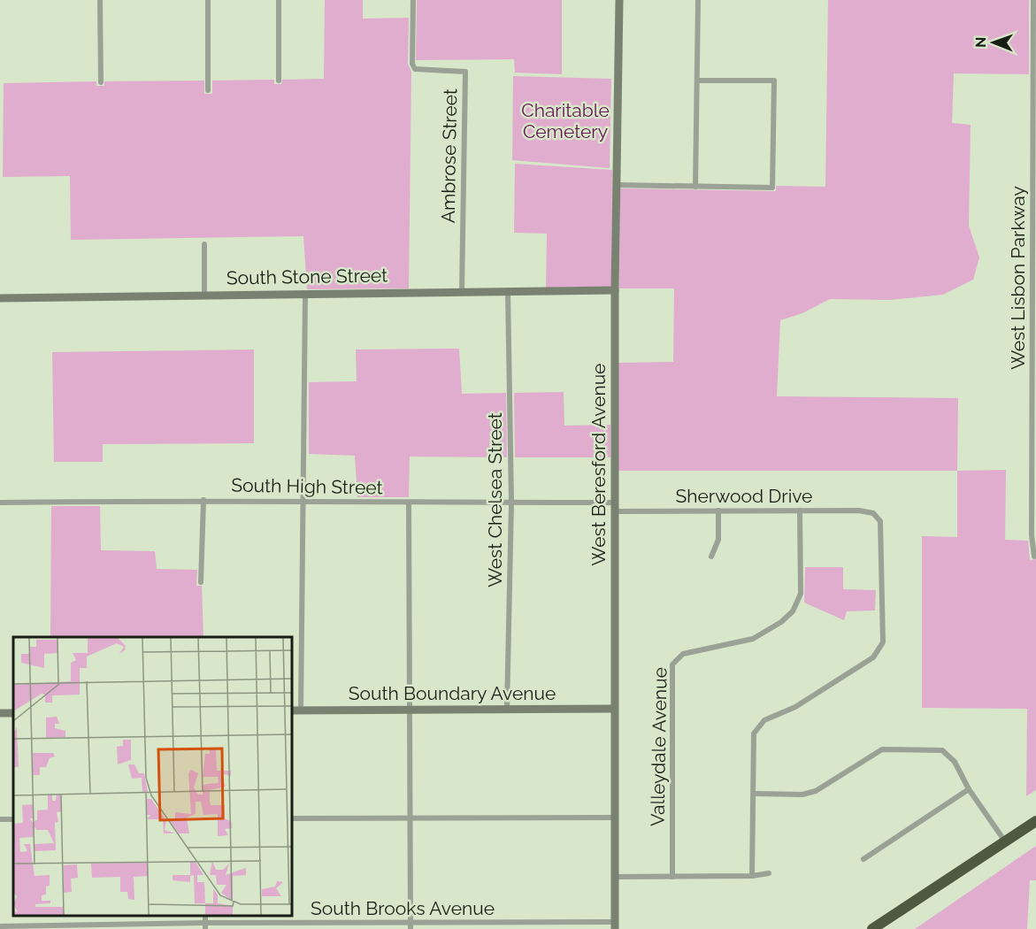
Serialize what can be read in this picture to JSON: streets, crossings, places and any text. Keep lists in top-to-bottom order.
{
  "streets": {
    "street": [
      "Ambrose Street",
      "South Stone Street",
      "West Lisbon Parkway",
      "West Beresford Avenue",
      "South High Street",
      "Sherwood Drive",
      "West Chelsea Street",
      "South Boundary Avenue",
      "Valleydale Avenue",
      "South Brooks Avenue"
    ]
  },
  "crossings": [
    ["Ambrose Street", "South Stone Street"],
    ["South Stone Street", "West Beresford Avenue"],
    ["South Stone Street", "West Chelsea Street"],
    ["West Beresford Avenue", "South High Street"],
    ["West Beresford Avenue", "Sherwood Drive"],
    ["West Beresford Avenue", "South Boundary Avenue"],
    ["West Beresford Avenue", "South Brooks Avenue"],
    ["South High Street", "Sherwood Drive"],
    ["South High Street", "West Chelsea Street"],
    ["Sherwood Drive", "Valleydale Avenue"],
    ["West Chelsea Street", "South Boundary Avenue"]
  ],
  "parks": ["Charitable Cemetery"],
  "north": "left"
}
